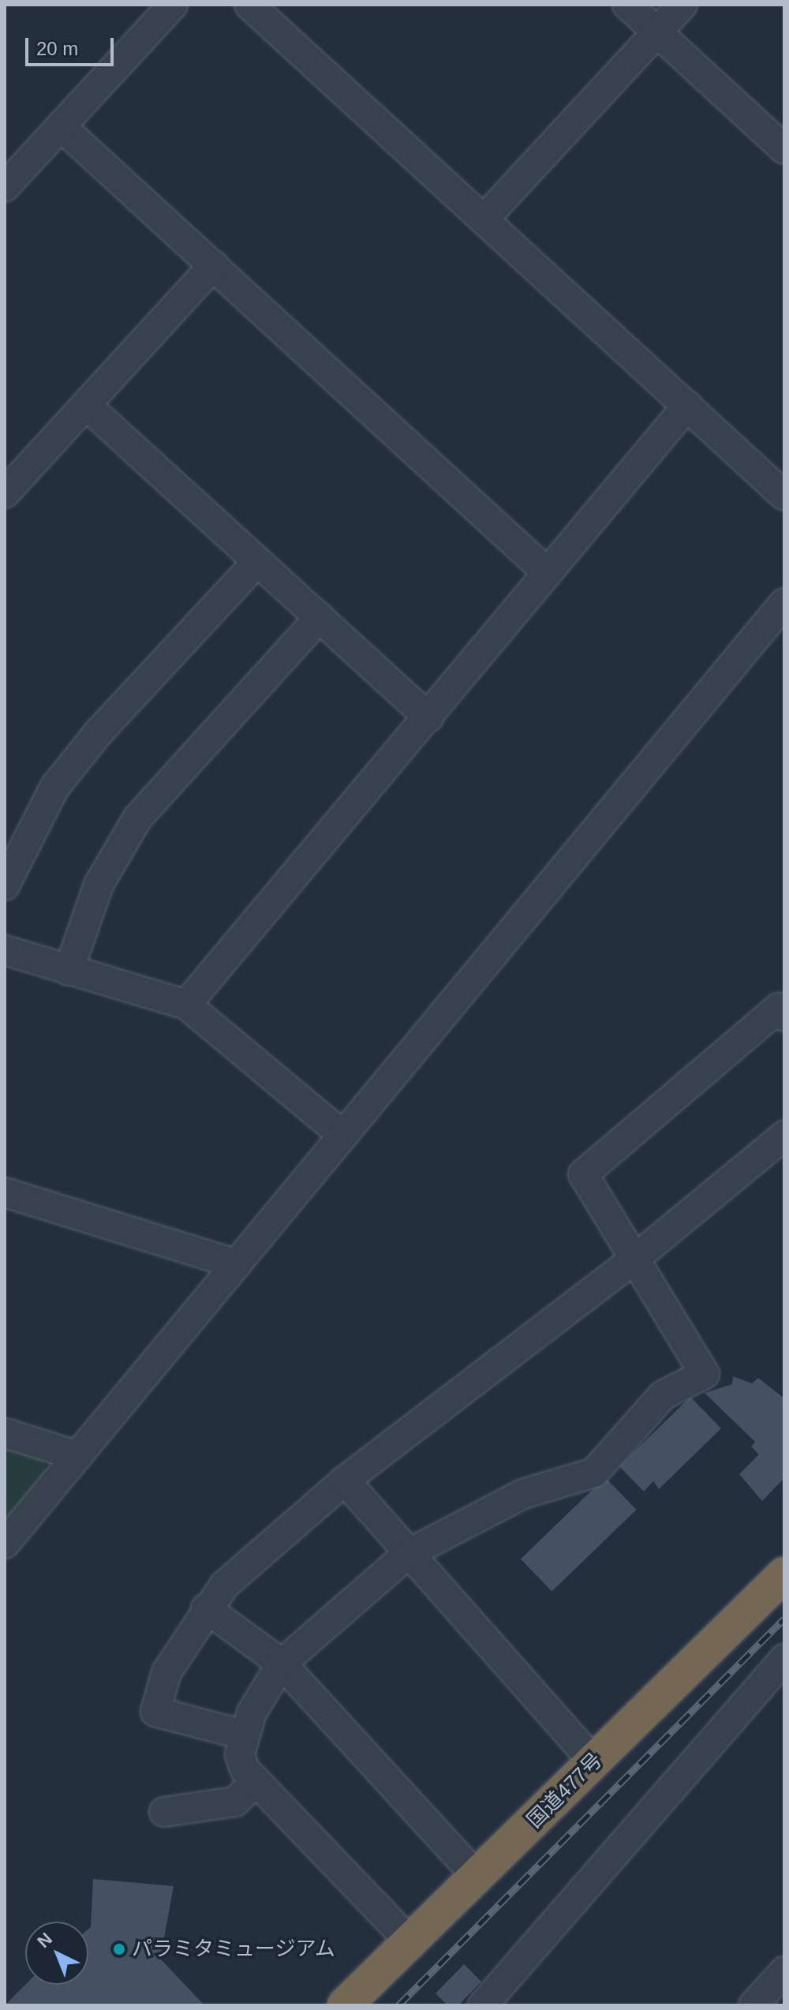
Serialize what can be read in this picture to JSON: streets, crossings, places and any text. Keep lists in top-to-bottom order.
{
  "streets": {
    "highway": ["国道477号"]
  },
  "places": ["パラミタミュージアム"],
  "scale_bar": "20 m",
  "north": "top left"
}
